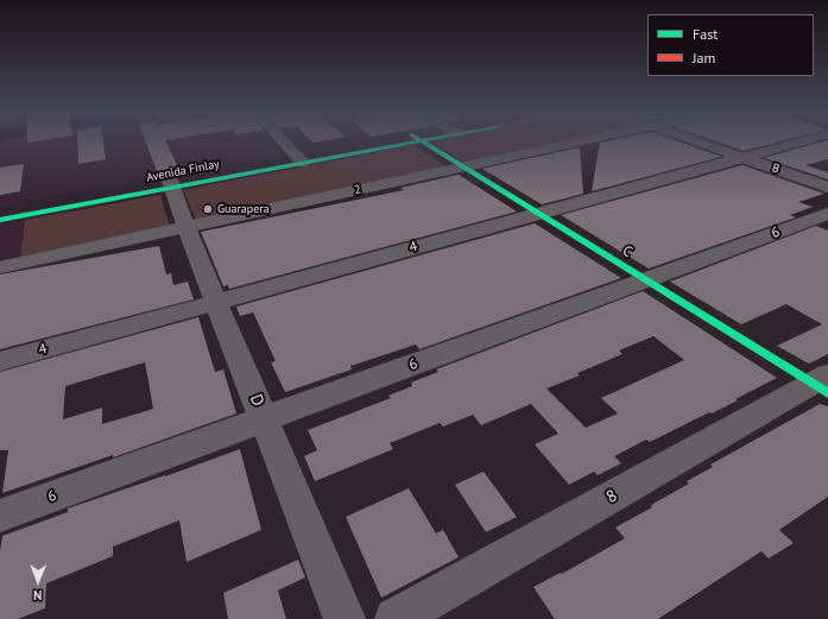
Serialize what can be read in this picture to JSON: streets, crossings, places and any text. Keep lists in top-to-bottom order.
{
  "streets": {
    "main road": ["Avenida Finlay", "C"],
    "street": [
      "B",
      "2",
      "6",
      "4",
      "D",
      "8"
    ]
  },
  "crossings": [
    ["B", "4"],
    ["Avenida Finlay", "D"],
    ["2", "C"],
    ["2", "D"],
    ["6", "C"],
    ["6", "D"],
    ["4", "C"],
    ["4", "D"],
    ["C", "8"]
  ],
  "places": ["Guarapera"],
  "legend": ["Fast", "Jam"],
  "north": "bottom"
}
